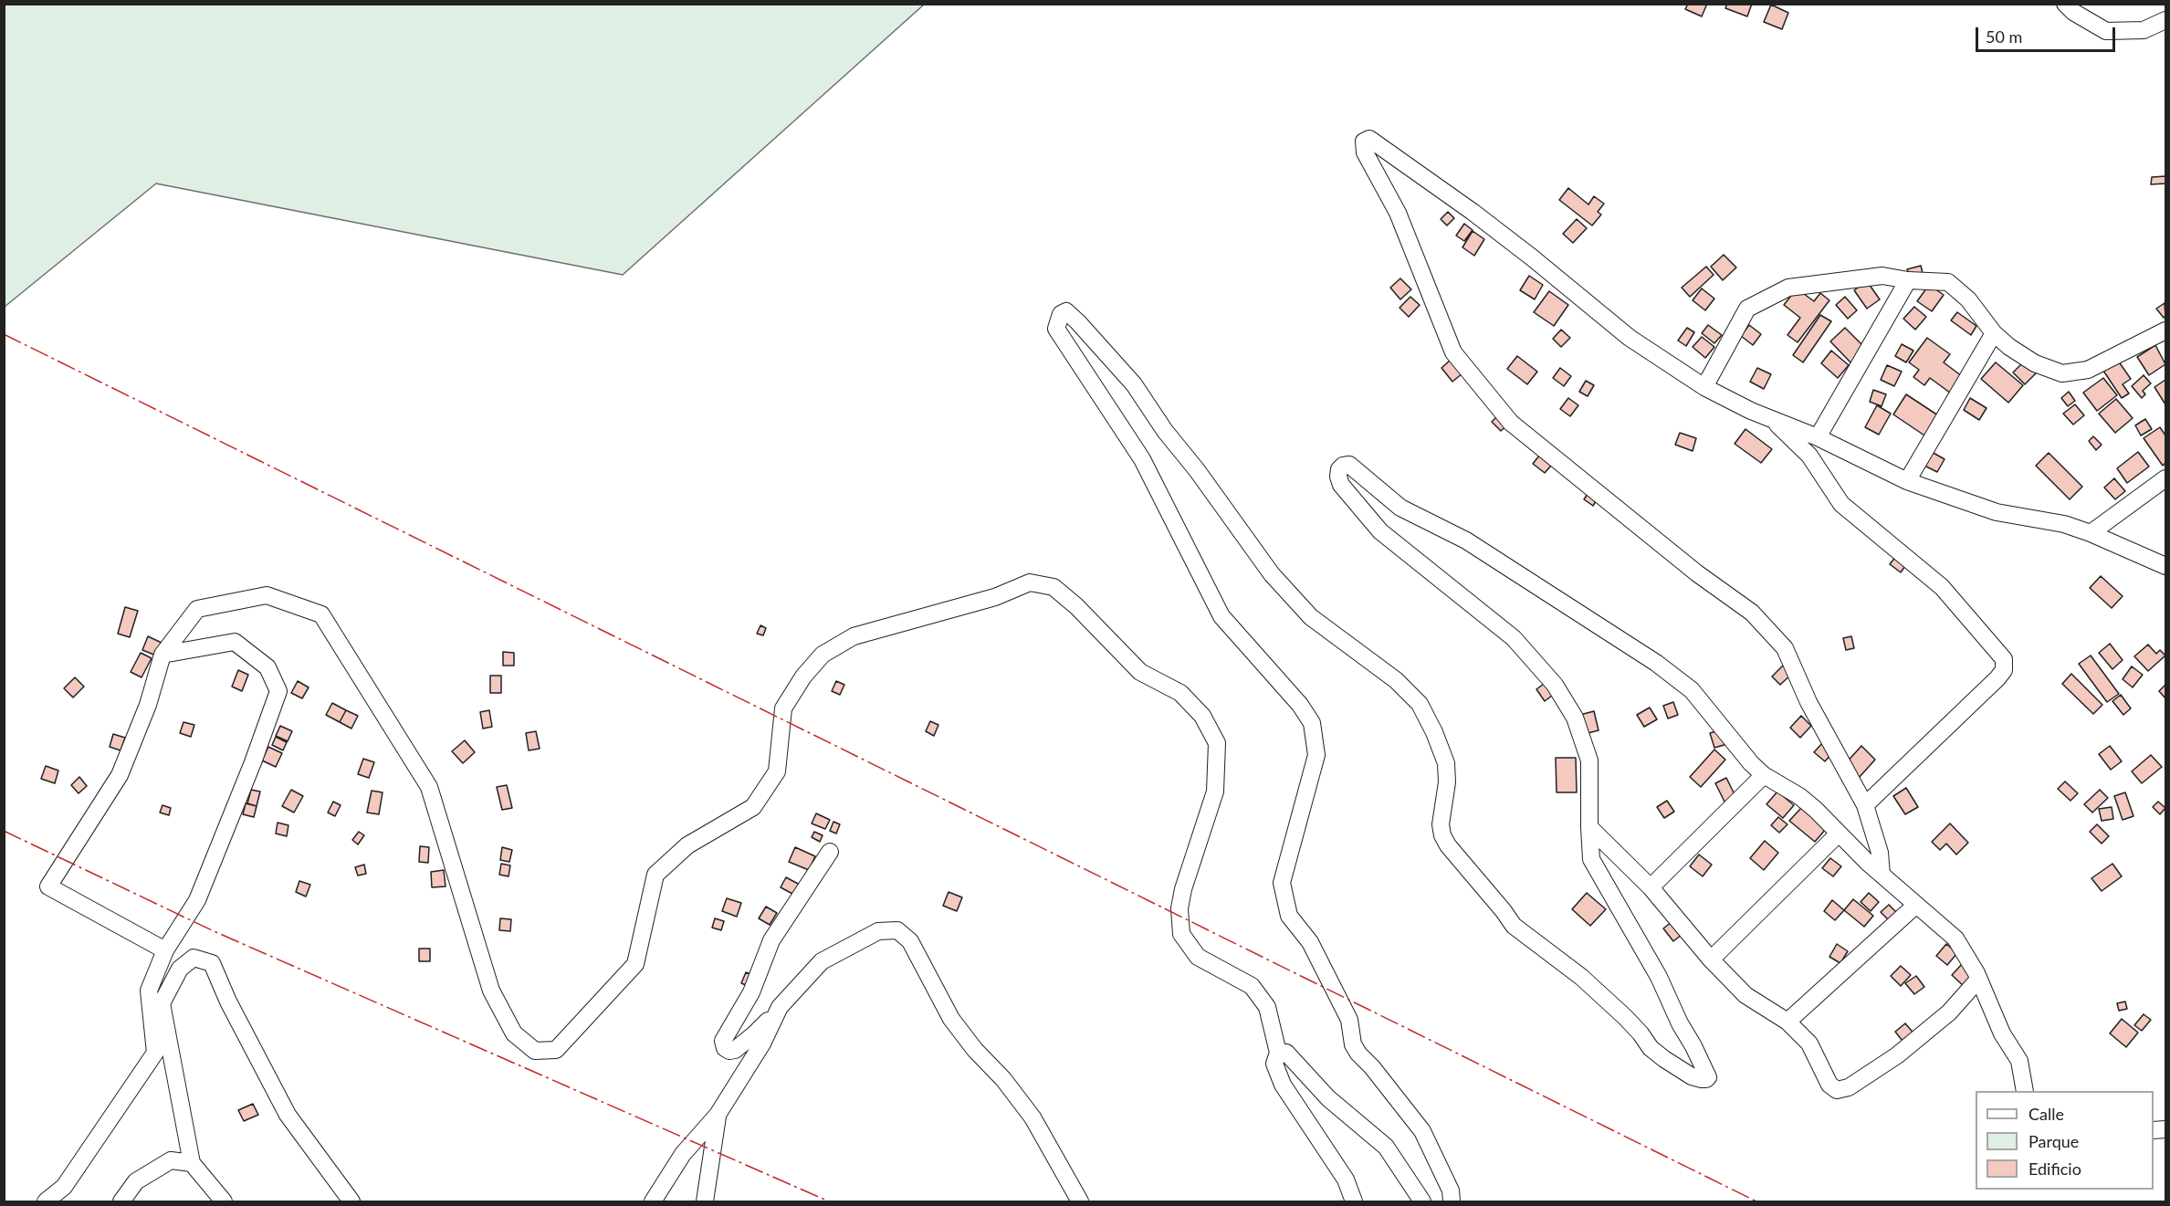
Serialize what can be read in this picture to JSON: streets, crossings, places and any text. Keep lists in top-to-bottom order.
{
  "legend": ["Calle", "Parque", "Edificio"],
  "scale_bar": "50 m"
}
